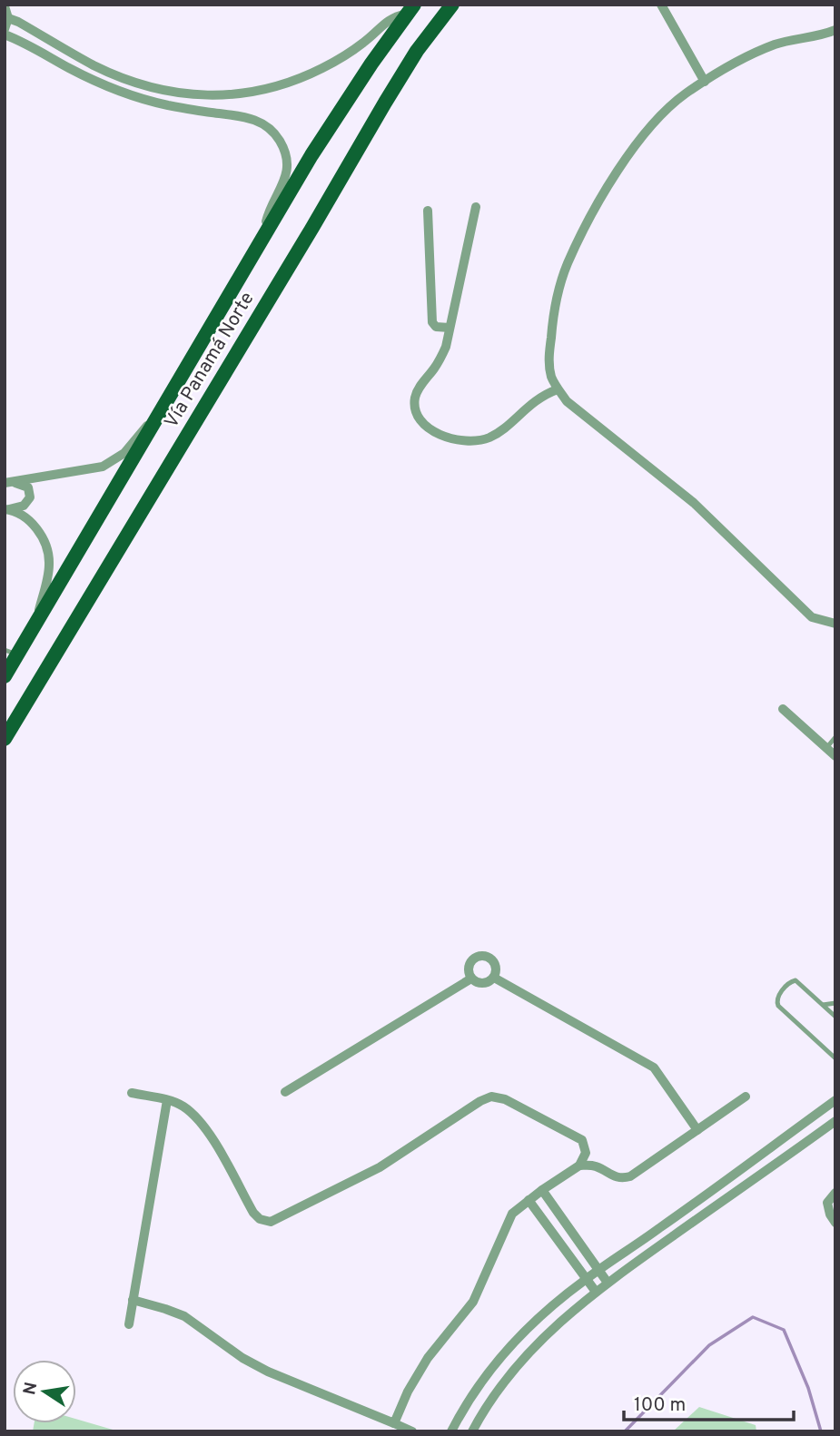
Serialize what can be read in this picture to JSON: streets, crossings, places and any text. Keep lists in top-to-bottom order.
{
  "streets": {
    "main road": ["Vía Panamá Norte"]
  },
  "scale_bar": "100 m",
  "north": "left"
}
